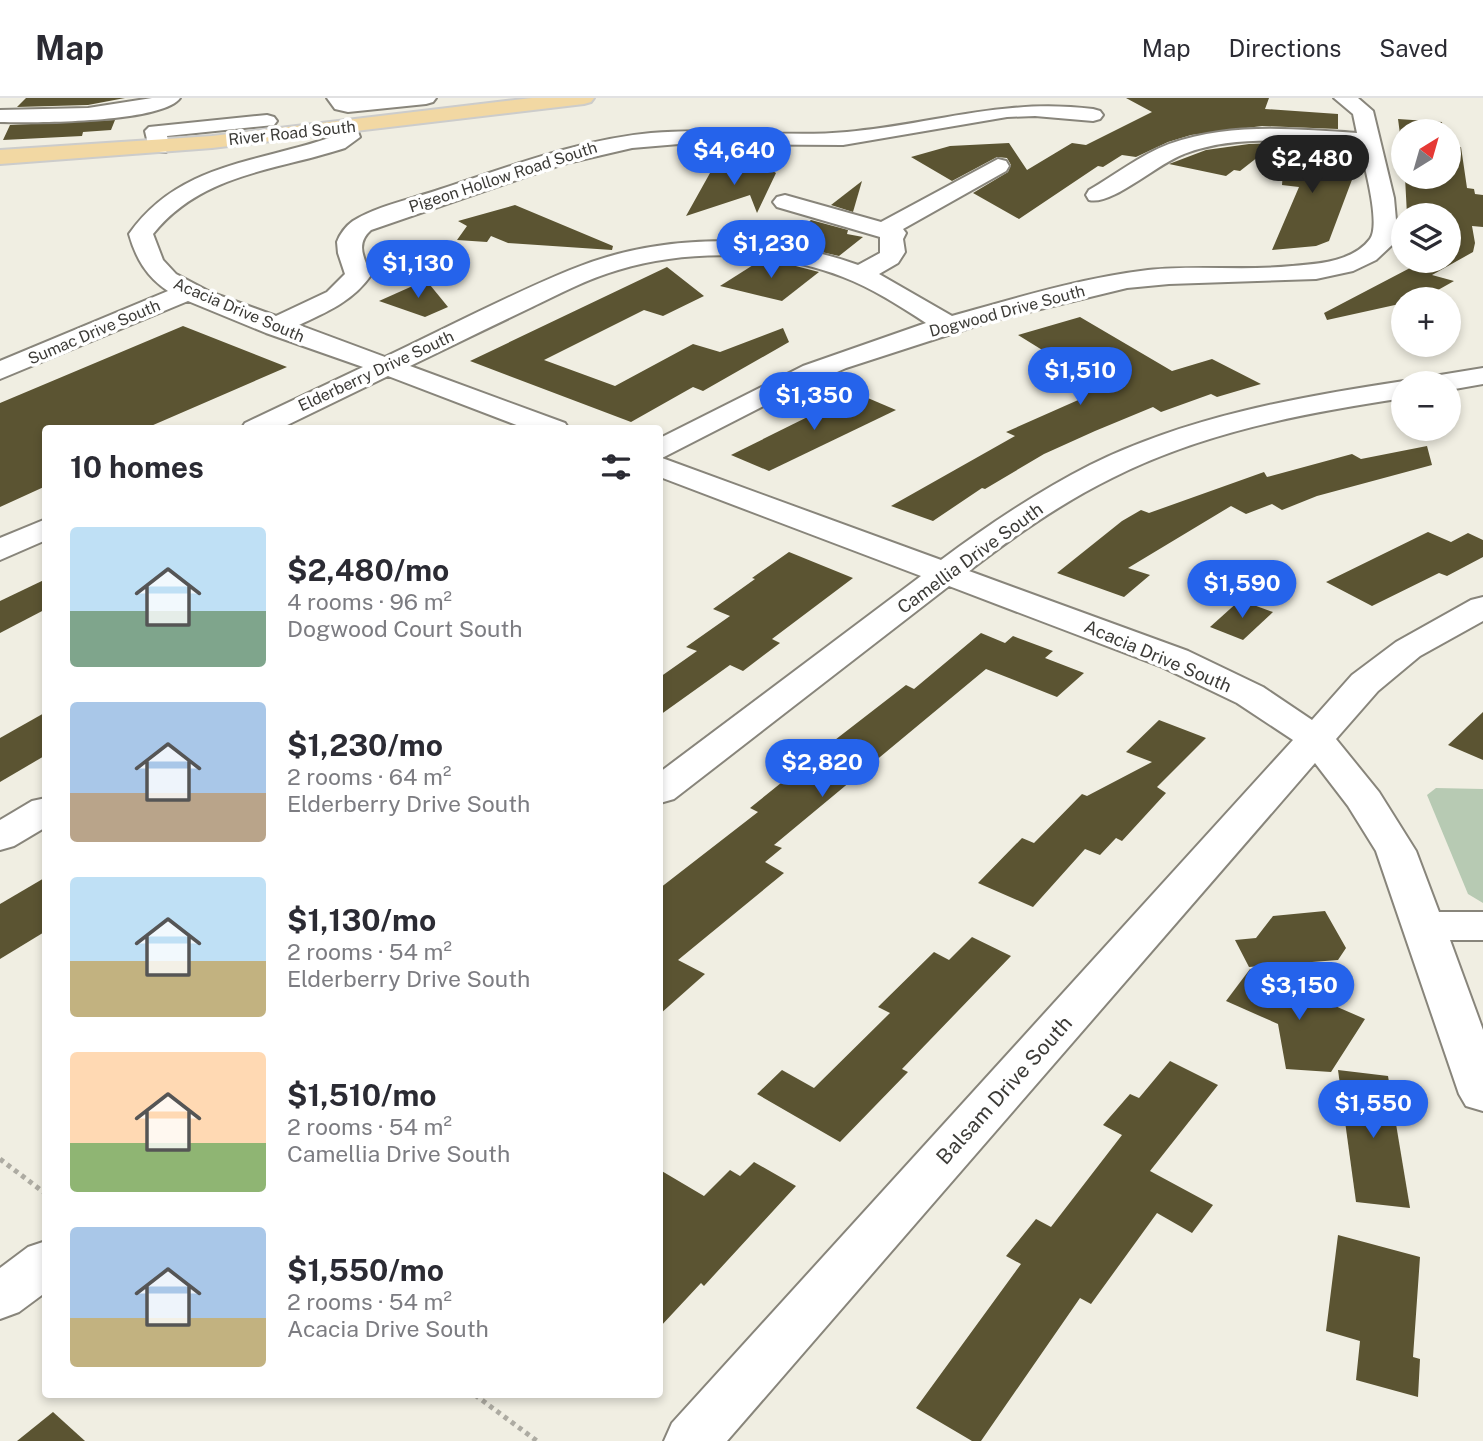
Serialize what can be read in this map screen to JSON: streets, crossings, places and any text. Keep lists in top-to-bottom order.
{
  "streets": {
    "main road": ["River Road South"],
    "street": [
      "Pigeon Hollow Road South",
      "Acacia Drive South",
      "Dogwood Drive South",
      "Sumac Drive South",
      "Elderberry Drive South",
      "Camellia Drive South",
      "Balsam Drive South"
    ]
  },
  "crossings": [
    ["River Road South", "Acacia Drive South"],
    ["Pigeon Hollow Road South", "Acacia Drive South"],
    ["Acacia Drive South", "Sumac Drive South"],
    ["Acacia Drive South", "Elderberry Drive South"],
    ["Acacia Drive South", "Camellia Drive South"],
    ["Acacia Drive South", "Balsam Drive South"],
    ["Dogwood Drive South", "Elderberry Drive South"]
  ],
  "north": "top right",
  "page": {
    "header": "Map",
    "nav": ["Map", "Directions", "Saved"],
    "map_buttons": ["+", "−"],
    "price": [
      "$4,640",
      "$2,480",
      "$1,230",
      "$1,130",
      "$1,510",
      "$1,350",
      "$1,590",
      "$2,820",
      "$3,150",
      "$1,550"
    ],
    "heading": "10 homes",
    "list": [
      {
        "name": "$2,480/mo",
        "note": "4 rooms · 96 m² · Dogwood Court South"
      },
      {
        "name": "$1,230/mo",
        "note": "2 rooms · 64 m² · Elderberry Drive South"
      },
      {
        "name": "$1,130/mo",
        "note": "2 rooms · 54 m² · Elderberry Drive South"
      },
      {
        "name": "$1,510/mo",
        "note": "2 rooms · 54 m² · Camellia Drive South"
      },
      {
        "name": "$1,550/mo",
        "note": "2 rooms · 54 m² · Acacia Drive South"
      }
    ]
  }
}
